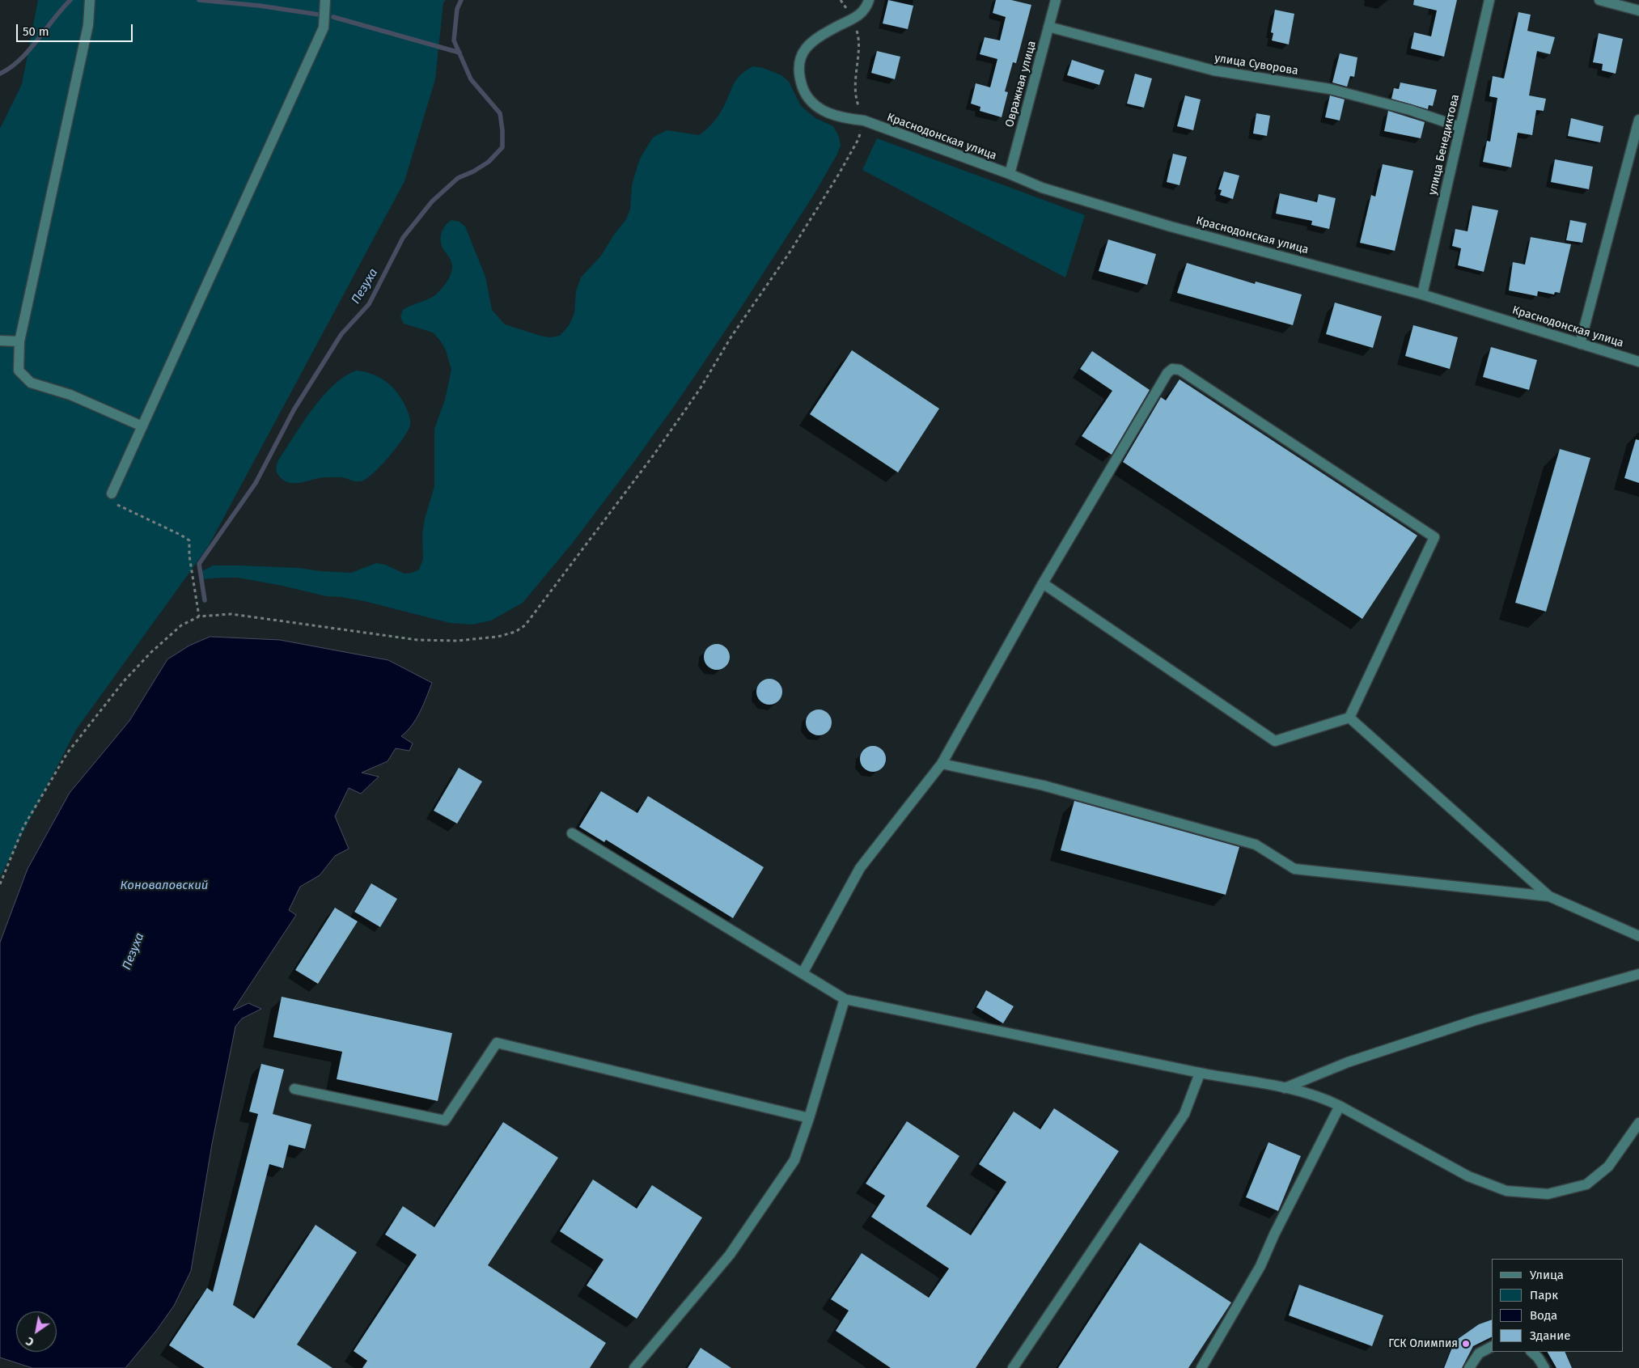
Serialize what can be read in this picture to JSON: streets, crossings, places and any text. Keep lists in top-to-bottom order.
{
  "streets": {
    "street": [
      "улица Суворова",
      "Овражная улица",
      "Краснодонская улица",
      "улица Бенедиктова"
    ]
  },
  "crossings": [
    ["улица Суворова", "Овражная улица"],
    ["улица Суворова", "улица Бенедиктова"],
    ["Овражная улица", "Краснодонская улица"],
    ["Краснодонская улица", "улица Бенедиктова"]
  ],
  "water": ["Пезуха", "Коноваловский"],
  "places": ["ГСК Олимпия"],
  "legend": [
    "Улица",
    "Парк",
    "Вода",
    "Здание"
  ],
  "scale_bar": "50 m",
  "north": "bottom left"
}
